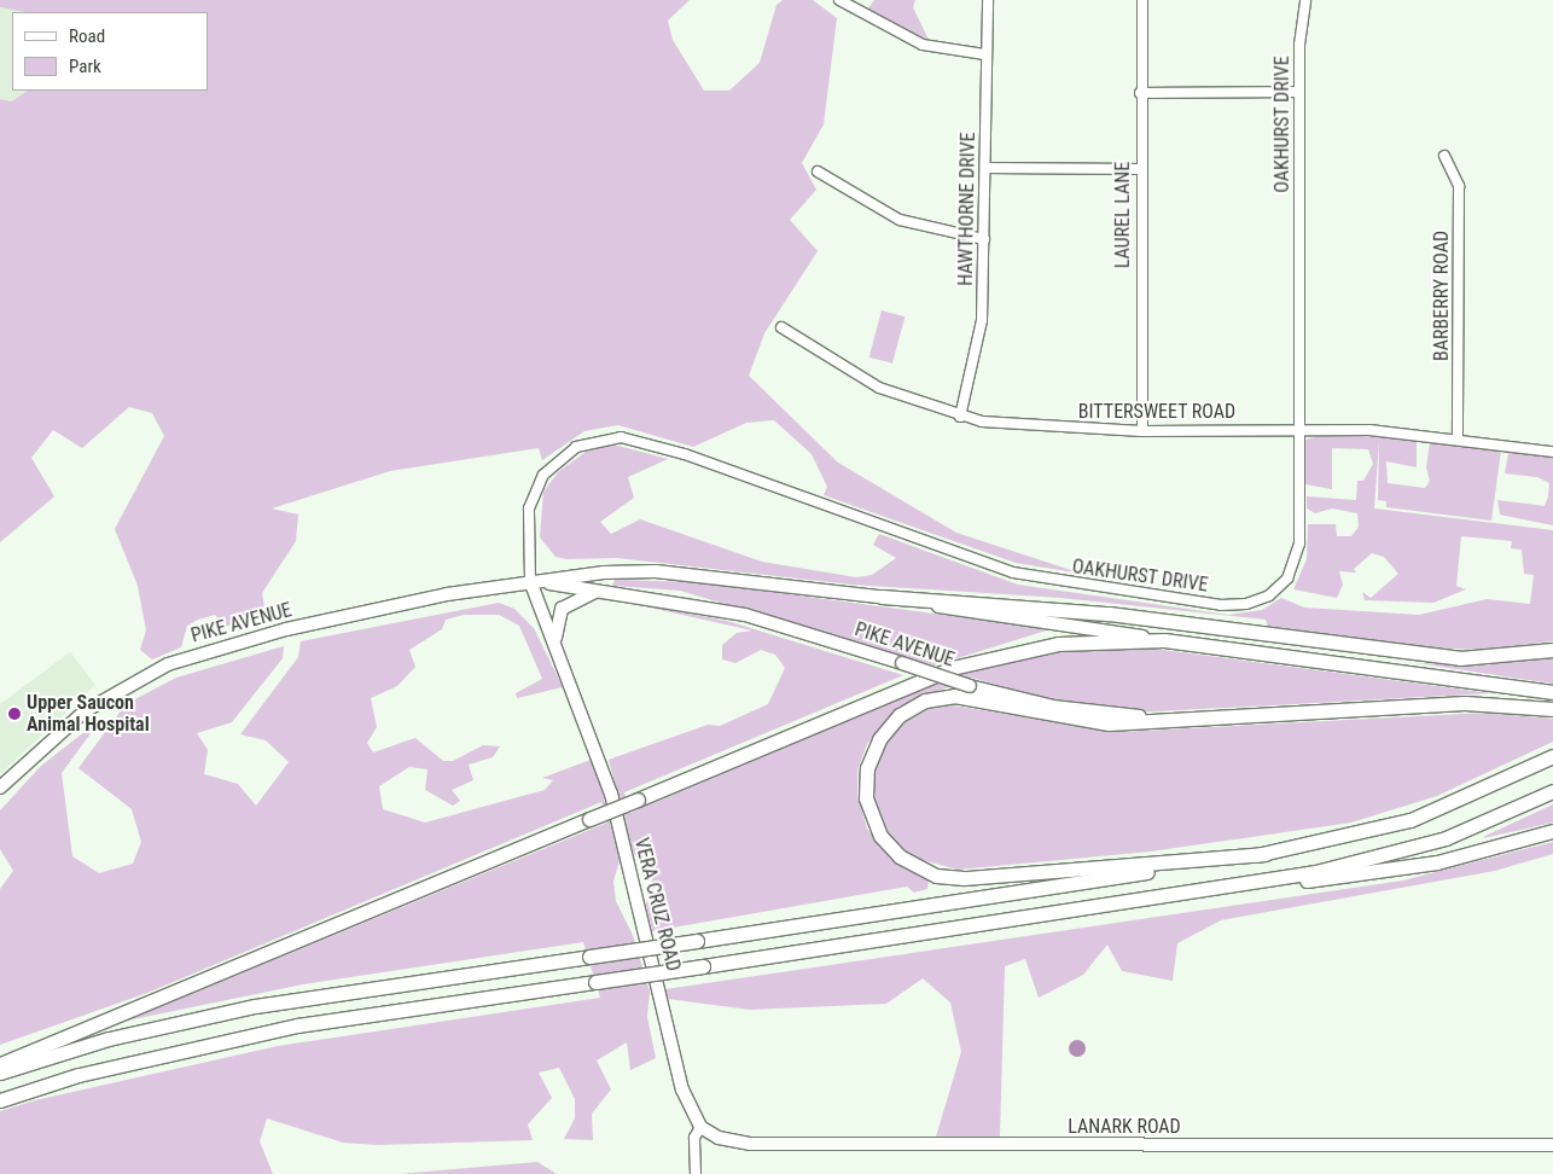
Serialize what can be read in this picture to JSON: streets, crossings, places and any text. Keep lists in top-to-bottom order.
{
  "streets": {
    "main road": ["PIKE AVENUE", "VERA CRUZ ROAD", "LANARK ROAD"],
    "street": [
      "OAKHURST DRIVE",
      "HAWTHORNE DRIVE",
      "LAUREL LANE",
      "BARBERRY ROAD",
      "BITTERSWEET ROAD"
    ]
  },
  "crossings": [
    ["OAKHURST DRIVE", "BITTERSWEET ROAD"],
    ["OAKHURST DRIVE", "PIKE AVENUE"],
    ["HAWTHORNE DRIVE", "BITTERSWEET ROAD"],
    ["LAUREL LANE", "BITTERSWEET ROAD"],
    ["BARBERRY ROAD", "BITTERSWEET ROAD"],
    ["VERA CRUZ ROAD", "LANARK ROAD"]
  ],
  "places": ["Upper Saucon Animal Hospital"],
  "legend": ["Road", "Park"]
}
